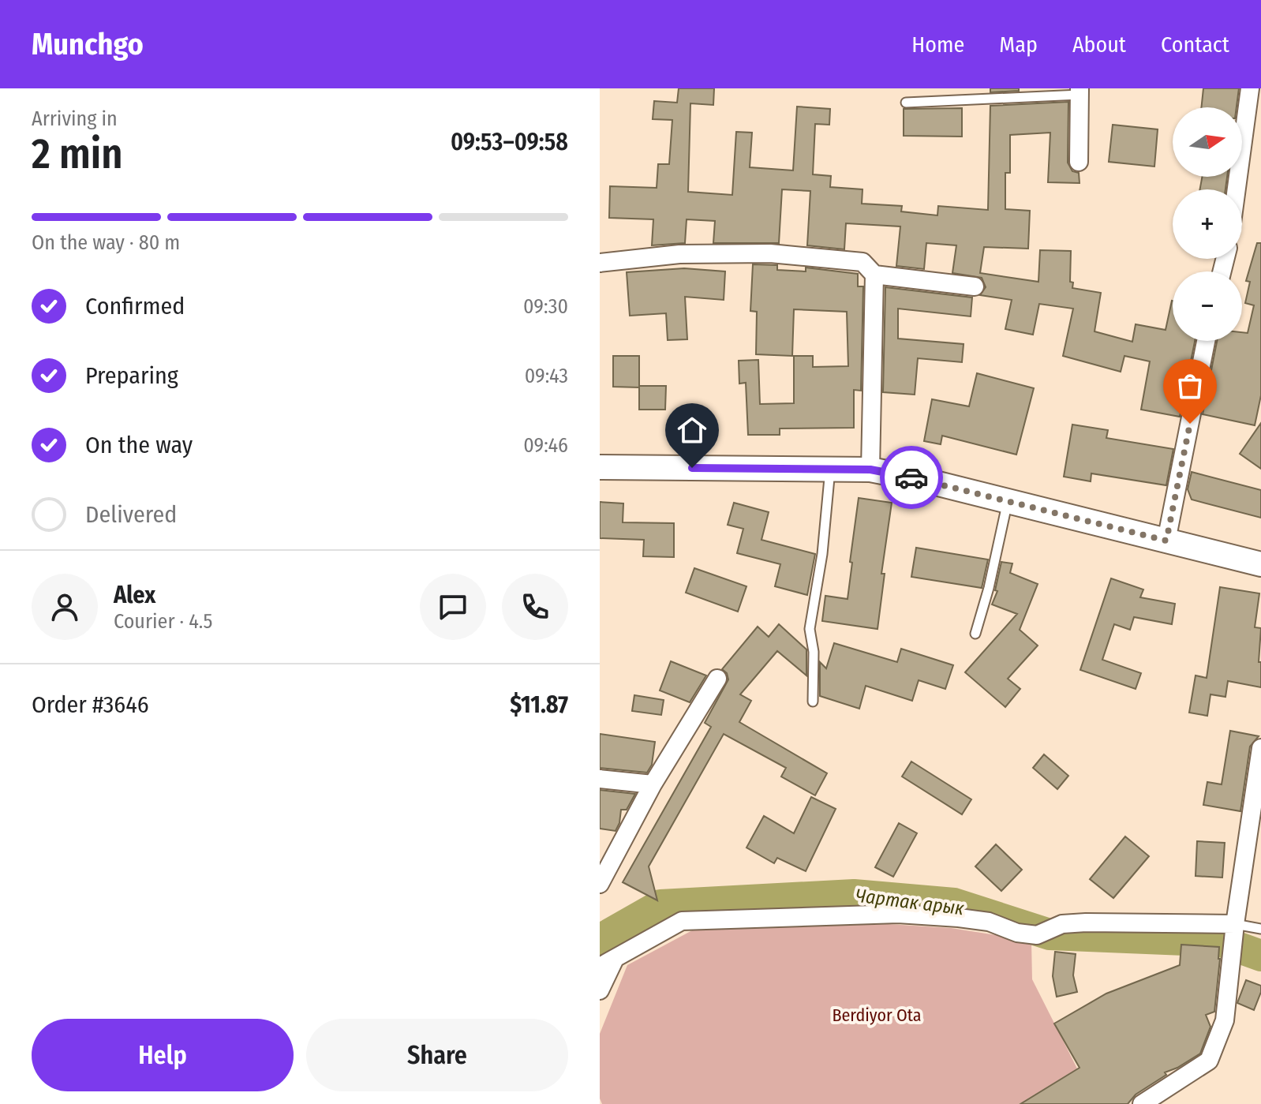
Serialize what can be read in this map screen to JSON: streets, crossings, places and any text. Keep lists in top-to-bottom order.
{
  "water": ["Чартак арык"],
  "parks": ["Berdiyor Ota"],
  "north": "right",
  "page": {
    "header": "Munchgo",
    "nav": [
      "Home",
      "Map",
      "About",
      "Contact"
    ],
    "heading": ["2 min", "Arriving in", "09:53–09:58"],
    "panel": [
      "Alex",
      "Courier · 4.5",
      "Order #3646",
      "$11.87"
    ],
    "map_buttons": ["+", "−"],
    "bar": "On the way · 80 m",
    "list": [
      ["Confirmed", "09:30"],
      ["Preparing", "09:43"],
      ["On the way", "09:46"],
      "Delivered"
    ],
    "buttons": ["Help", "Share"]
  }
}
